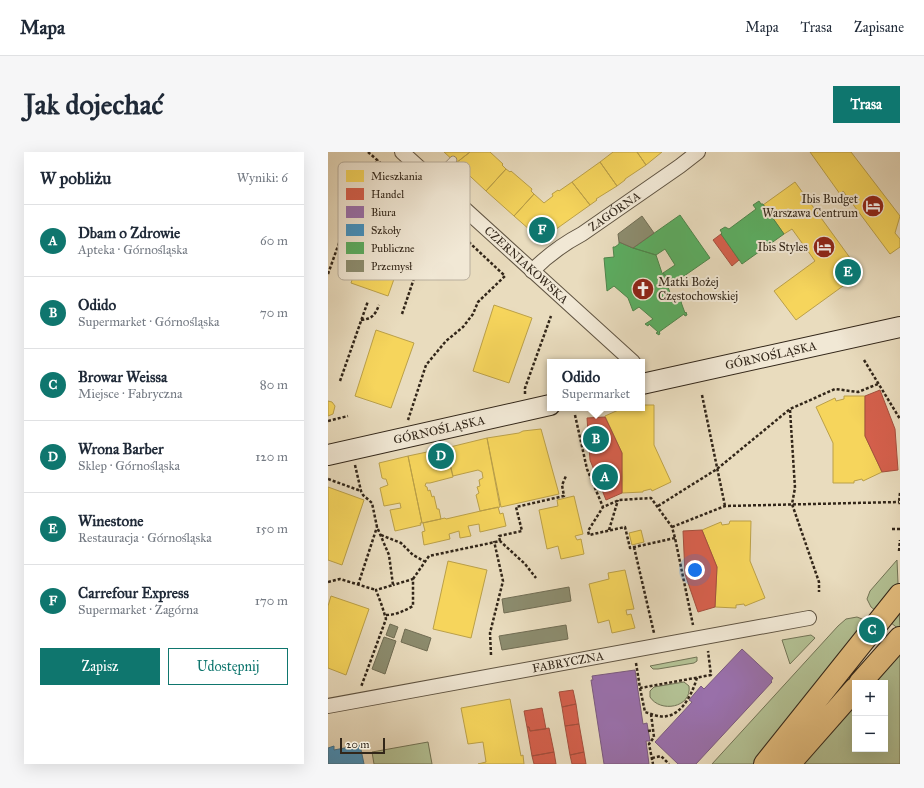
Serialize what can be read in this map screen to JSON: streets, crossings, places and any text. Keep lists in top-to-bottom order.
{
  "streets": {
    "street": [
      "ZAGÓRNA",
      "CZERNIAKOWSKA",
      "GÓRNOŚLĄSKA",
      "FABRYCZNA"
    ]
  },
  "crossings": [
    ["ZAGÓRNA", "CZERNIAKOWSKA"]
  ],
  "places": {
    "hotel": ["Ibis Budget Warszawa Centrum", "Ibis Styles"],
    "church": ["Matki Bożej Częstochowskiej"]
  },
  "legend": [
    "Mieszkania",
    "Handel",
    "Biura",
    "Szkoły",
    "Publiczne",
    "Przemysł"
  ],
  "scale_bar": "20 m",
  "page": {
    "header": "Mapa",
    "nav": ["Mapa", "Trasa", "Zapisane"],
    "buttons": [
      "Trasa",
      ["Zapisz", "Udostępnij"]
    ],
    "title": "Jak dojechać",
    "heading": ["W pobliżu", "Wyniki: 6"],
    "list": [
      {
        "mark": "A",
        "name": "Dbam o Zdrowie",
        "note": "Apteka · Górnośląska",
        "value": "60 m"
      },
      {
        "mark": "B",
        "name": "Odido",
        "note": "Supermarket · Górnośląska",
        "value": "70 m"
      },
      {
        "mark": "C",
        "name": "Browar Weissa",
        "note": "Miejsce · Fabryczna",
        "value": "80 m"
      },
      {
        "mark": "D",
        "name": "Wrona Barber",
        "note": "Sklep · Górnośląska",
        "value": "120 m"
      },
      {
        "mark": "E",
        "name": "Winestone",
        "note": "Restauracja · Górnośląska",
        "value": "150 m"
      },
      {
        "mark": "F",
        "name": "Carrefour Express",
        "note": "Supermarket · Zagórna",
        "value": "170 m"
      }
    ],
    "pins": [
      "F",
      "E",
      "B",
      "D",
      "A",
      "C"
    ],
    "popup": ["Odido", "Supermarket"],
    "map_buttons": ["+", "−"],
    "scale": "20 m"
  }
}
